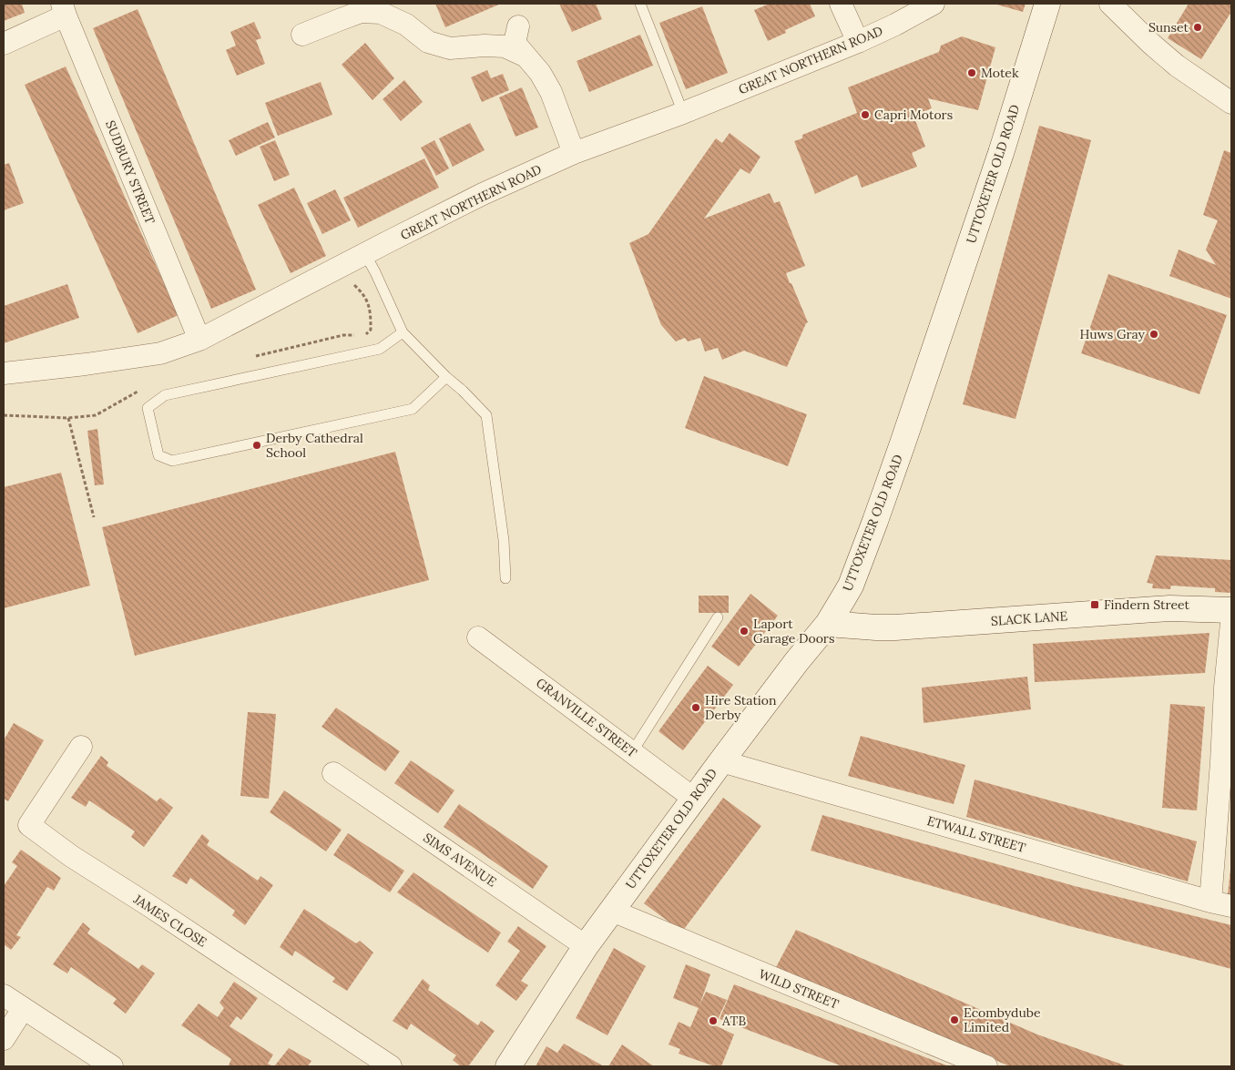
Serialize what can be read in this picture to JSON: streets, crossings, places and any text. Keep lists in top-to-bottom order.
{
  "streets": {
    "street": [
      "GREAT NORTHERN ROAD",
      "SUDBURY STREET",
      "UTTOXETER OLD ROAD",
      "SLACK LANE",
      "GRANVILLE STREET",
      "ETWALL STREET",
      "SIMS AVENUE",
      "JAMES CLOSE",
      "WILD STREET"
    ]
  },
  "crossings": [
    ["GREAT NORTHERN ROAD", "SUDBURY STREET"],
    ["UTTOXETER OLD ROAD", "SLACK LANE"],
    ["UTTOXETER OLD ROAD", "GRANVILLE STREET"],
    ["UTTOXETER OLD ROAD", "ETWALL STREET"],
    ["UTTOXETER OLD ROAD", "SIMS AVENUE"],
    ["UTTOXETER OLD ROAD", "WILD STREET"]
  ],
  "places": {
    "other": [
      "Sunset",
      "Motek",
      "Capri Motors",
      "Huws Gray",
      "Derby Cathedral School",
      "Laport Garage Doors",
      "Hire Station Derby",
      "Ecombydube Limited",
      "ATB"
    ],
    "transit": ["Findern Street"]
  }
}
